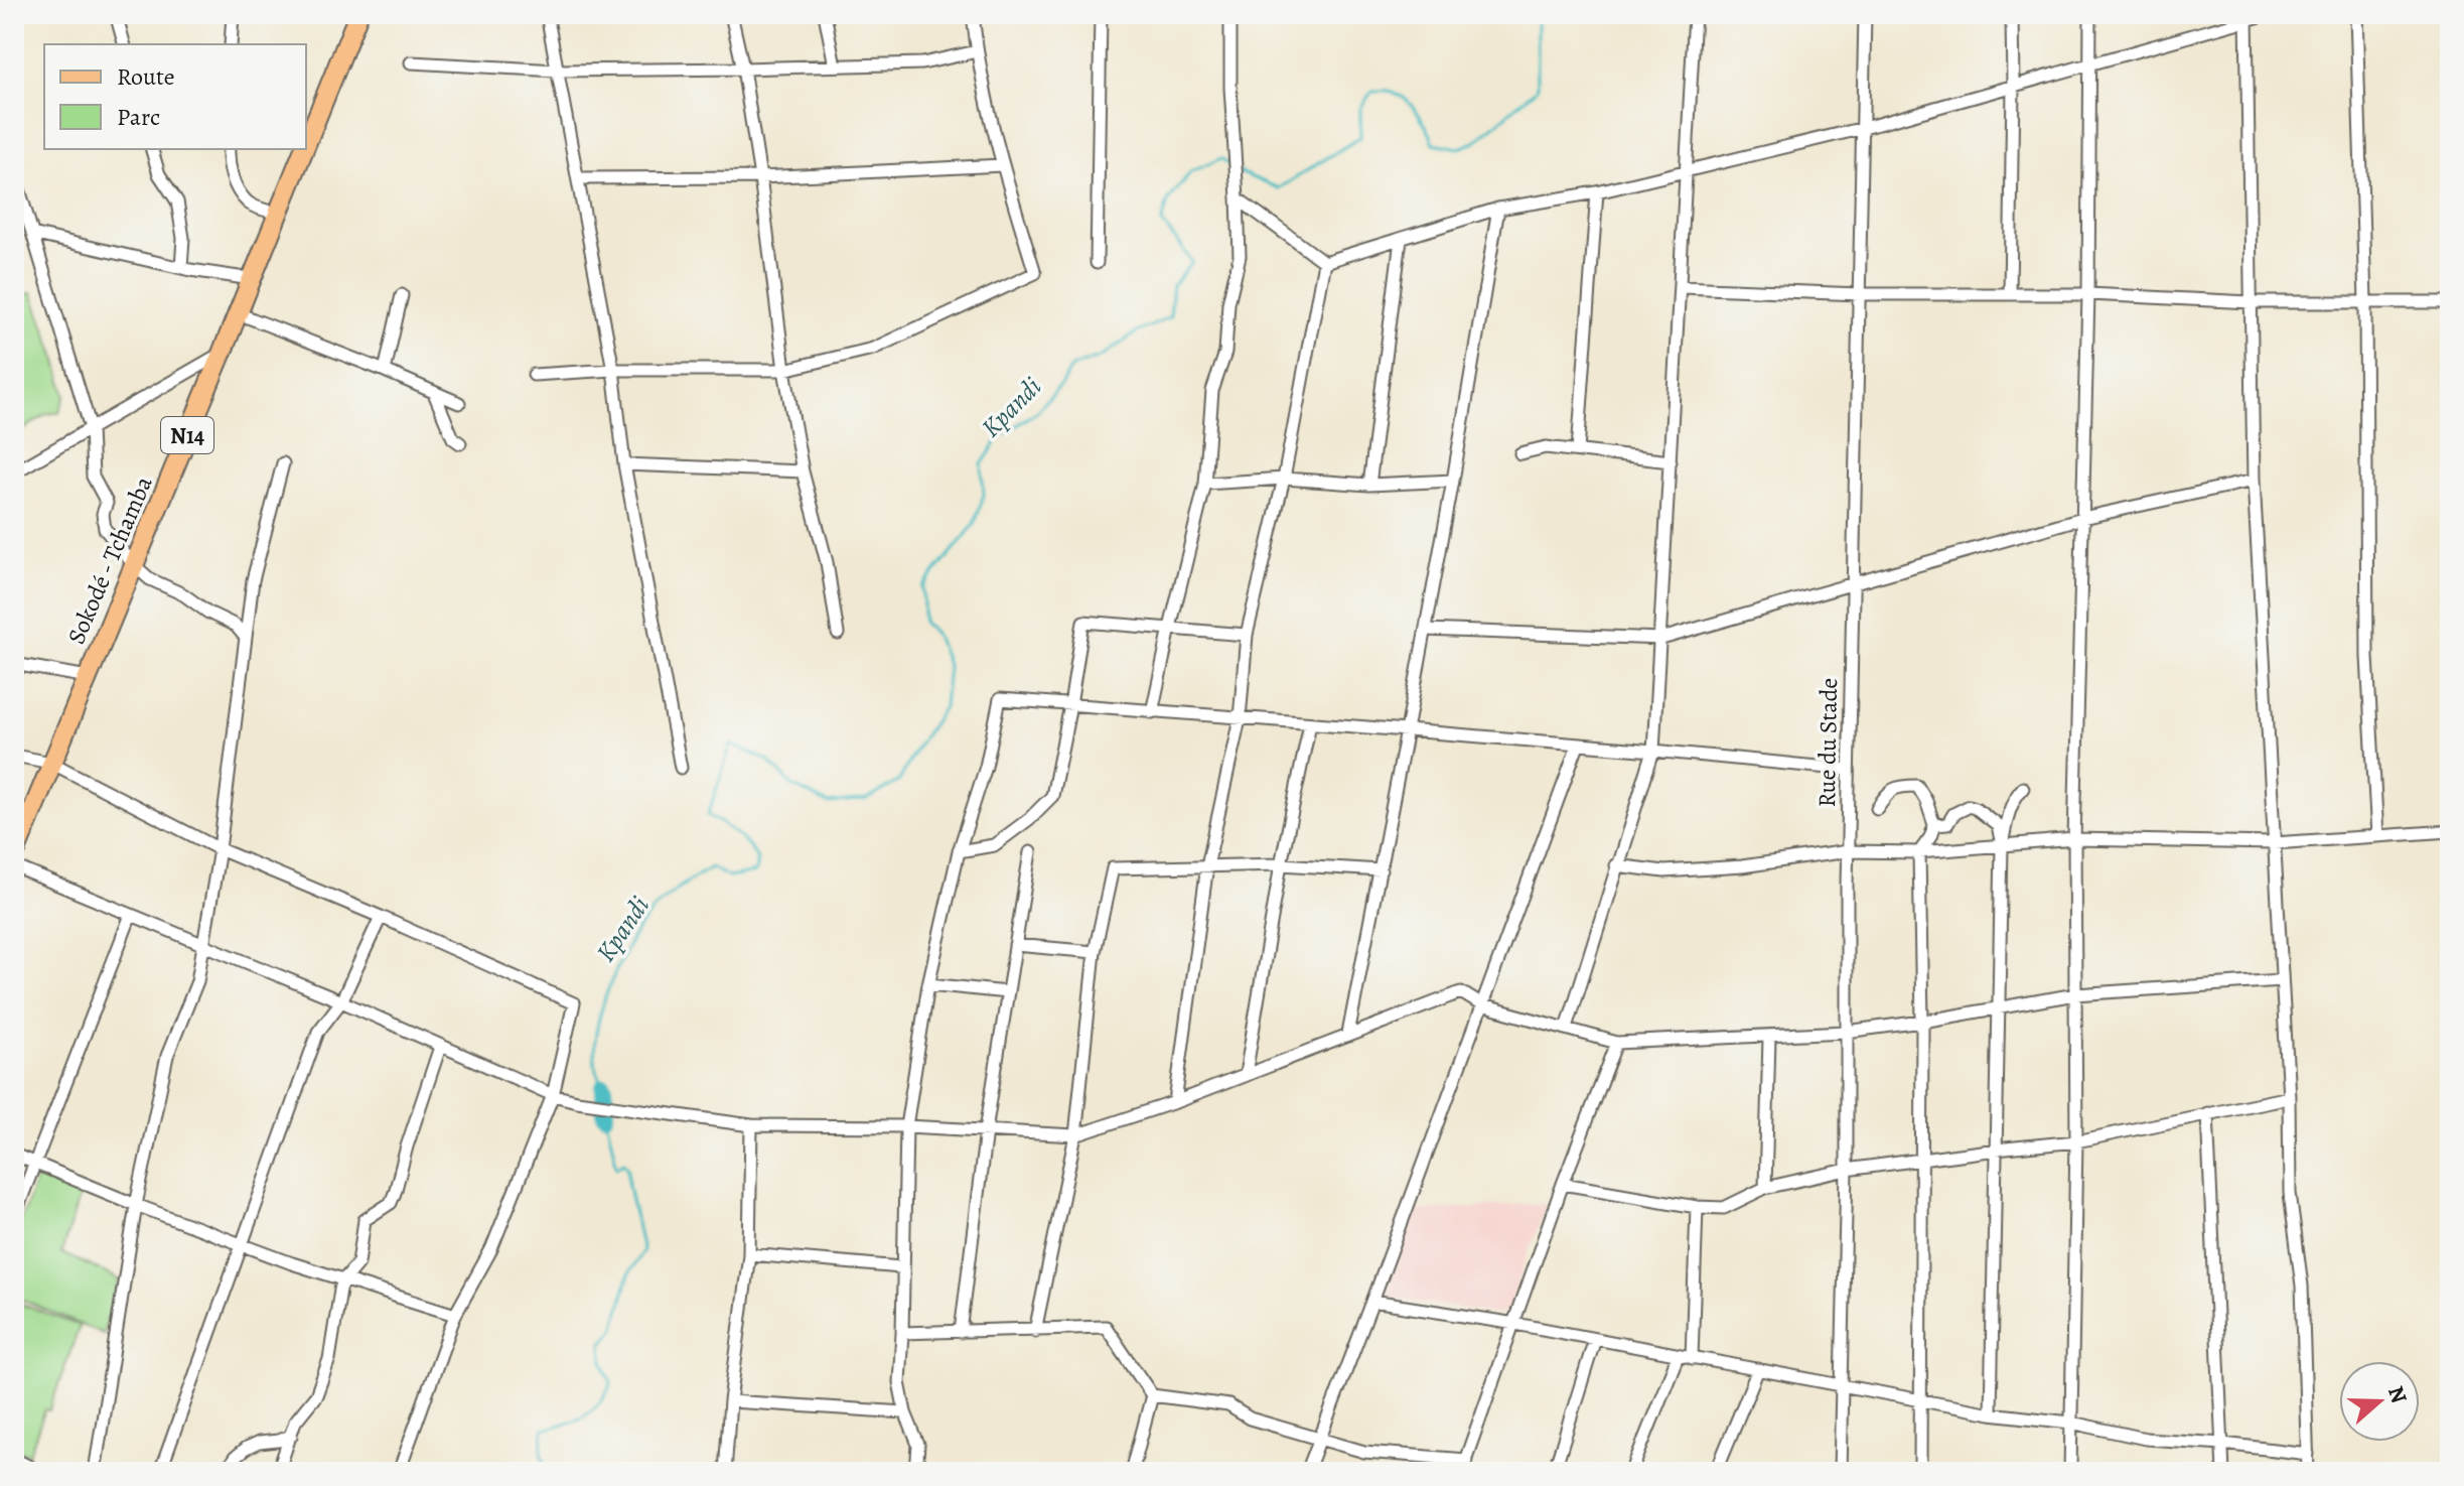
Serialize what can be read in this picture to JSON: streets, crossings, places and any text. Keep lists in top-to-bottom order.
{
  "streets": {
    "main road": ["N14", "Sokodé - Tchamba"],
    "street": ["Rue du Stade"]
  },
  "water": ["Kpandi"],
  "legend": ["Route", "Parc"],
  "north": "right"
}
